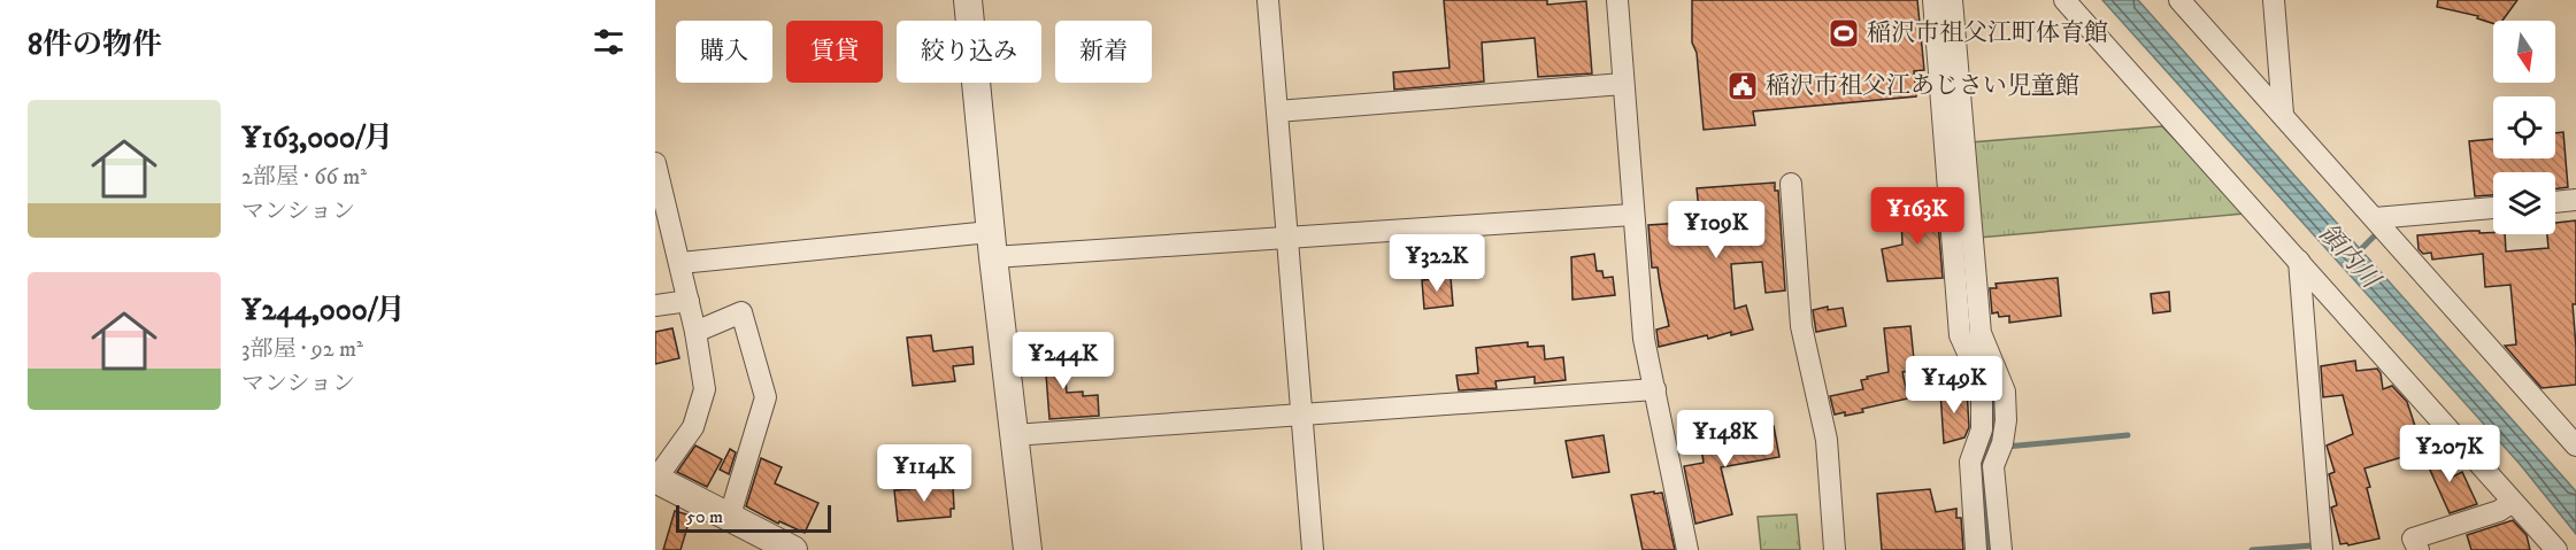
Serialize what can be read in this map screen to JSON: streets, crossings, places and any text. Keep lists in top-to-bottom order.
{
  "water": ["領内川"],
  "places": {
    "sports": ["稲沢市祖父江町体育館"],
    "public building": ["稲沢市祖父江あじさい児童館"]
  },
  "scale_bar": "50 m",
  "north": "bottom",
  "page": {
    "heading": "8件の物件",
    "chip": [
      "購入",
      "賃貸",
      "絞り込み",
      "新着"
    ],
    "list": [
      {
        "name": "¥163,000/月",
        "note": "2部屋 · 66 m² · マンション"
      },
      {
        "name": "¥244,000/月",
        "note": "3部屋 · 92 m² · マンション"
      }
    ],
    "price": [
      "¥163K",
      "¥109K",
      "¥322K",
      "¥244K",
      "¥149K",
      "¥148K",
      "¥207K",
      "¥114K"
    ],
    "scale": "50 m"
  }
}
